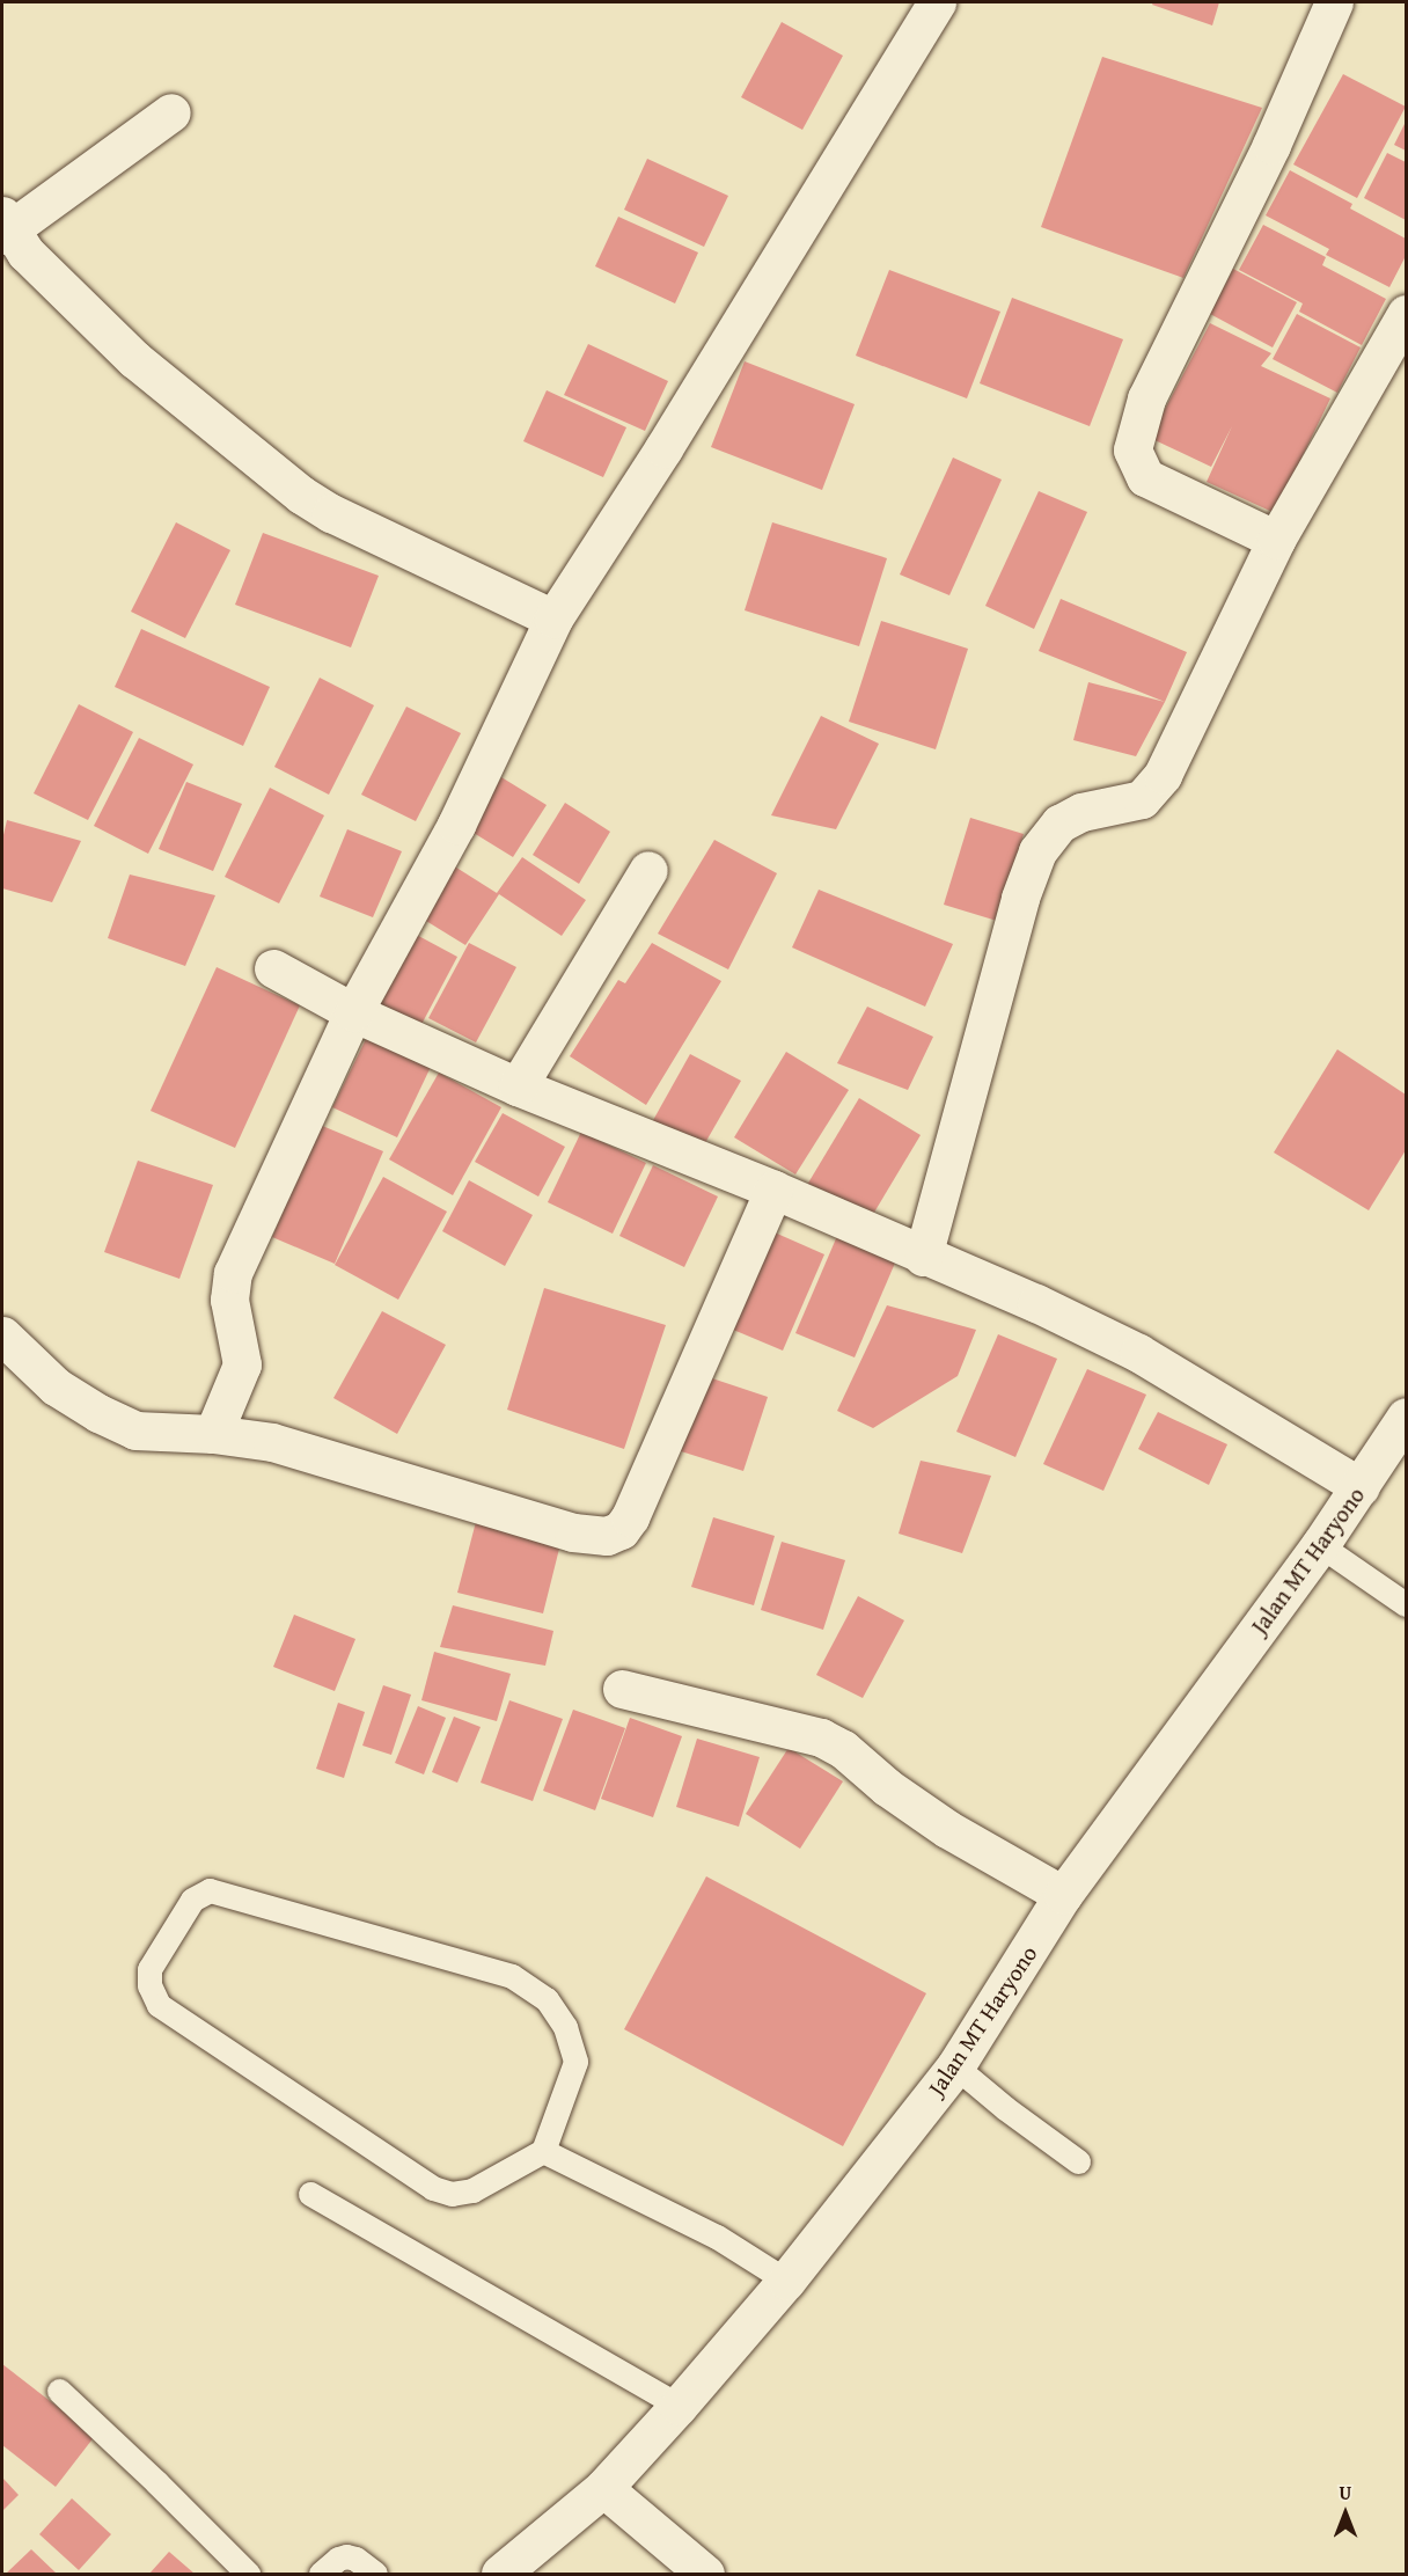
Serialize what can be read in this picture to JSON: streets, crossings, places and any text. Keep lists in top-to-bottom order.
{
  "streets": {
    "street": ["Jalan MT Haryono"]
  },
  "north": "top"
}
